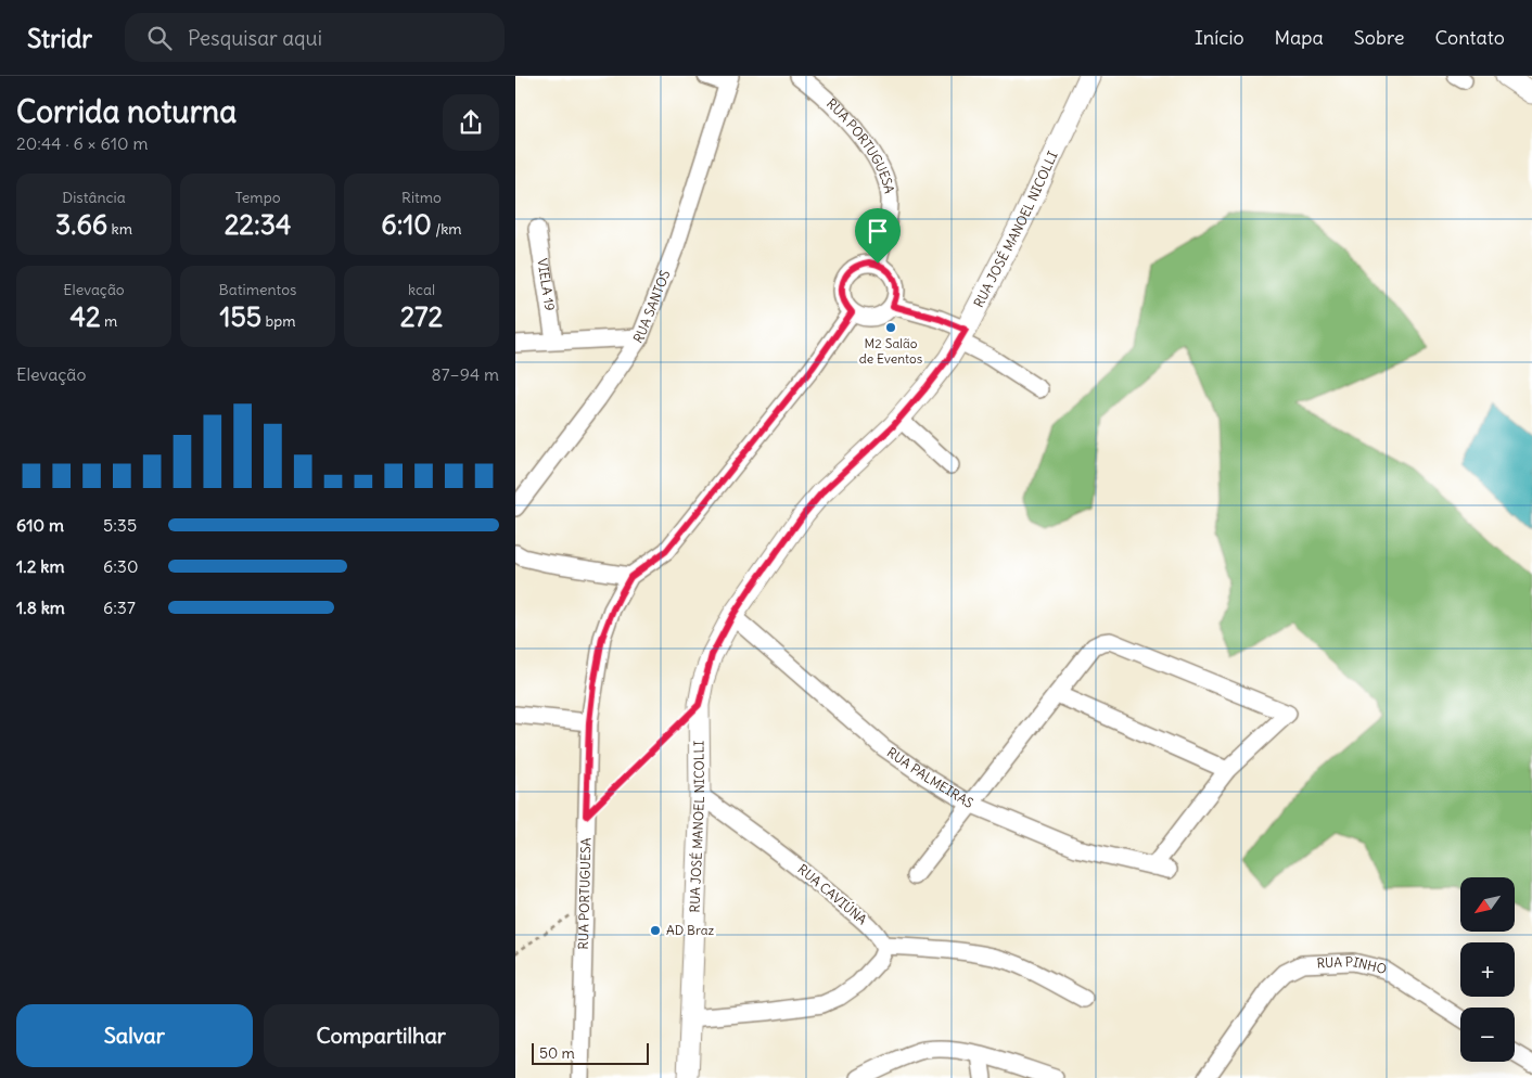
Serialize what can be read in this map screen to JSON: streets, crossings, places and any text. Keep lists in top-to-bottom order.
{
  "streets": {
    "main road": ["RUA JOSÉ MANOEL NICOLLI"],
    "street": [
      "RUA PORTUGUESA",
      "VIELA 19",
      "RUA SANTOS",
      "RUA PALMEIRAS",
      "RUA CAVIÚNA",
      "RUA PINHO"
    ]
  },
  "crossings": [
    ["RUA JOSÉ MANOEL NICOLLI", "RUA PALMEIRAS"],
    ["RUA JOSÉ MANOEL NICOLLI", "RUA CAVIÚNA"]
  ],
  "places": ["M2 Salão de Eventos", "AD Braz"],
  "scale_bar": "50 m",
  "north": "bottom left",
  "page": {
    "header": "Stridr",
    "search": "Pesquisar aqui",
    "nav": [
      "Início",
      "Mapa",
      "Sobre",
      "Contato"
    ],
    "heading": ["Corrida noturna", "20:44 · 6 × 610 m"],
    "stats": [
      ["Distância", "3.66 km"],
      ["Tempo", "22:34"],
      ["Ritmo", "6:10 /km"],
      ["Elevação", "42 m"],
      ["Batimentos", "155 bpm"],
      ["kcal", "272"]
    ],
    "chart": ["Elevação", "87–94 m"],
    "list": [
      {
        "name": "610 m",
        "note": "5:35"
      },
      {
        "name": "1.2 km",
        "note": "6:30"
      },
      {
        "name": "1.8 km",
        "note": "6:37"
      }
    ],
    "map_buttons": ["+", "−"],
    "buttons": ["Salvar", "Compartilhar"],
    "scale": "50 m"
  }
}
